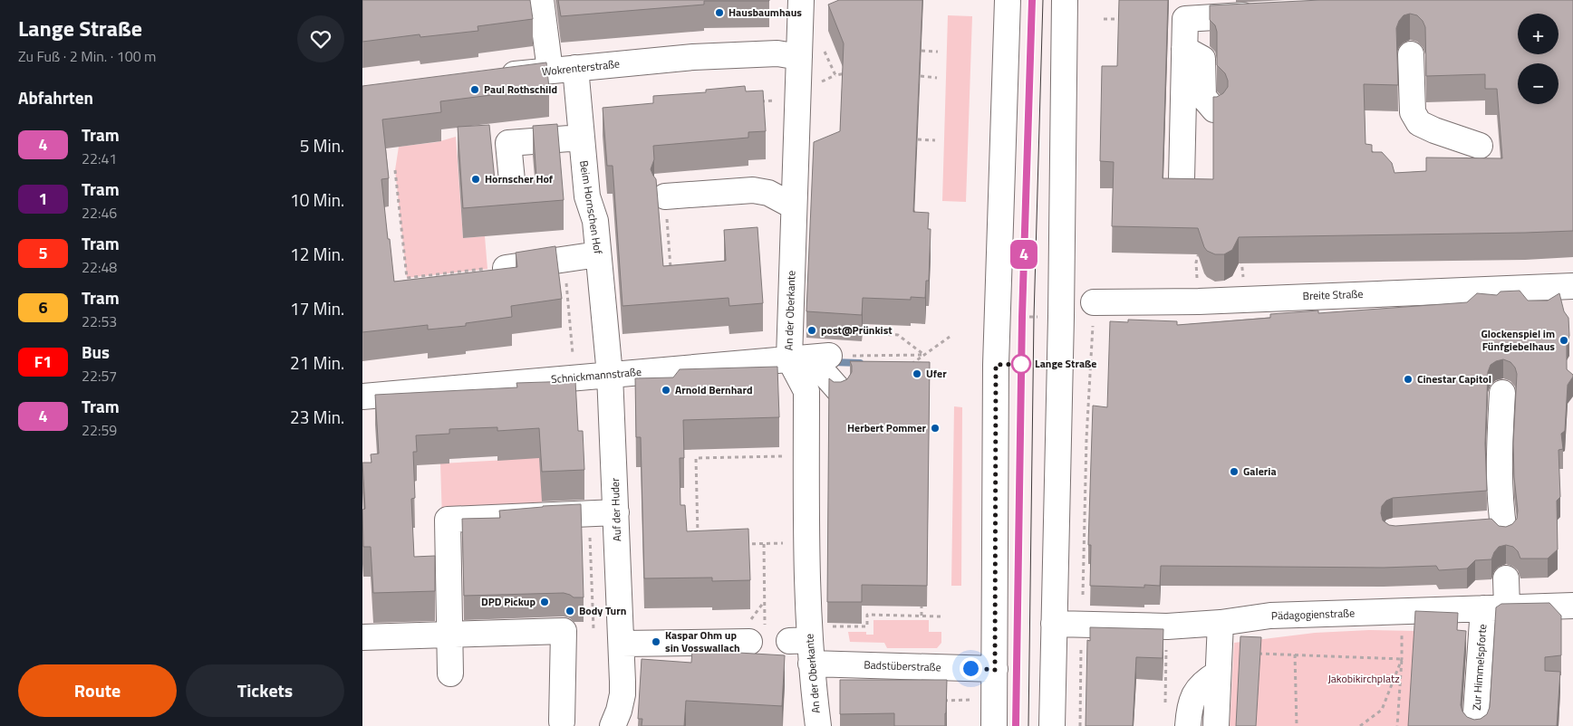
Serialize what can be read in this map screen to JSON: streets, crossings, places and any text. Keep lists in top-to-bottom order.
{
  "streets": {
    "street": [
      "Wokrenterstraße",
      "Beim Hornschen Hof",
      "Breite Straße",
      "An der Oberkante",
      "Schnickmannstraße",
      "Auf der Huder",
      "Pädagogienstraße",
      "Badstüberstraße",
      "Zur Himmelspforte"
    ]
  },
  "crossings": [
    ["Wokrenterstraße", "Beim Hornschen Hof"],
    ["Wokrenterstraße", "An der Oberkante"],
    ["Beim Hornschen Hof", "Schnickmannstraße"],
    ["Beim Hornschen Hof", "Auf der Huder"],
    ["An der Oberkante", "Schnickmannstraße"],
    ["An der Oberkante", "Badstüberstraße"],
    ["Schnickmannstraße", "Auf der Huder"],
    ["Auf der Huder", "Badstüberstraße"],
    ["Pädagogienstraße", "Zur Himmelspforte"]
  ],
  "parks": ["Jakobikirchplatz"],
  "places": [
    "Hausbaumhaus",
    "Paul Rothschild",
    "Hornscher Hof",
    "post@Prünkist",
    "Glockenspiel im Fünfgiebelhaus",
    "Lange Straße",
    "Ufer",
    "Cinestar Capitol",
    "Arnold Bernhard",
    "Herbert Pommer",
    "Galeria",
    "DPD Pickup",
    "Body Turn",
    "Kaspar Ohm up sin Vosswallach"
  ],
  "lines": ["tram line 4"],
  "page": {
    "heading": [
      ["Lange Straße", "Zu Fuß · 2 Min. · 100 m"],
      "Abfahrten"
    ],
    "on_map": "4",
    "map_buttons": ["+", "−"],
    "list": [
      {
        "mark": "4",
        "name": "Tram",
        "note": "22:41",
        "value": "5 Min."
      },
      {
        "mark": "1",
        "name": "Tram",
        "note": "22:46",
        "value": "10 Min."
      },
      {
        "mark": "5",
        "name": "Tram",
        "note": "22:48",
        "value": "12 Min."
      },
      {
        "mark": "6",
        "name": "Tram",
        "note": "22:53",
        "value": "17 Min."
      },
      {
        "mark": "F1",
        "name": "Bus",
        "note": "22:57",
        "value": "21 Min."
      },
      {
        "mark": "4",
        "name": "Tram",
        "note": "22:59",
        "value": "23 Min."
      }
    ],
    "buttons": ["Route", "Tickets"]
  }
}
